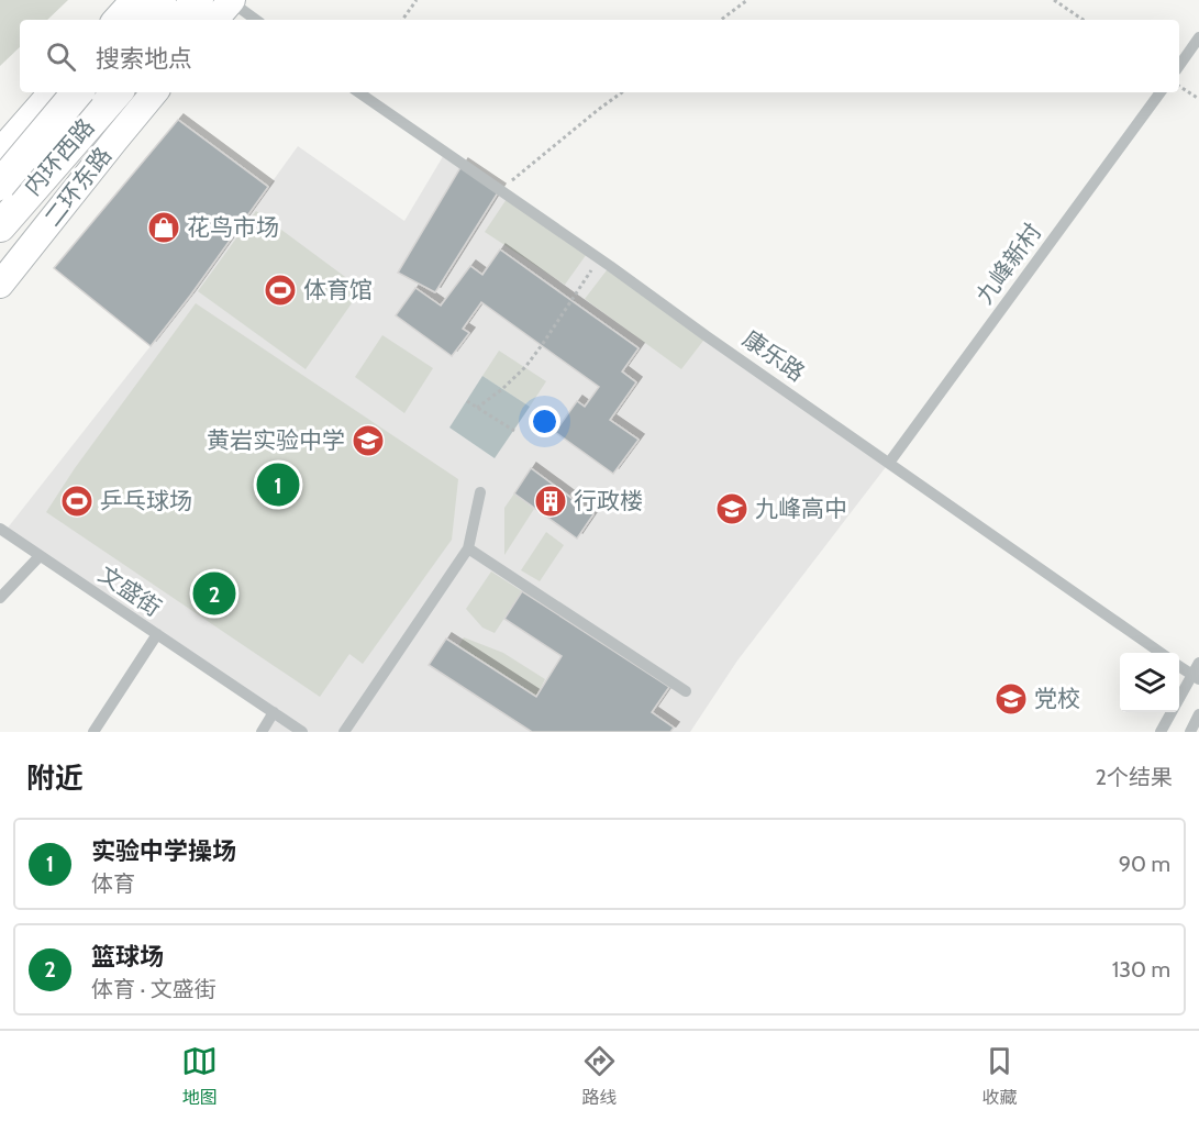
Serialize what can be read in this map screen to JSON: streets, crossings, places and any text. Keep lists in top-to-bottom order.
{
  "streets": {
    "highway": ["内环西路"],
    "main road": ["二环东路"],
    "street": ["九峰新村", "康乐路", "文盛街"]
  },
  "crossings": [
    ["九峰新村", "康乐路"]
  ],
  "places": {
    "shop": ["花鸟市场"],
    "sports": ["体育馆", "乒乓球场"],
    "school or university": ["黄岩实验中学", "九峰高中", "党校"],
    "building": ["行政楼"]
  },
  "page": {
    "search": "搜索地点",
    "pins": ["1", "2"],
    "heading": ["附近", "2个结果"],
    "list": [
      {
        "mark": "1",
        "name": "实验中学操场",
        "note": "体育",
        "value": "90 m"
      },
      {
        "mark": "2",
        "name": "篮球场",
        "note": "体育 · 文盛街",
        "value": "130 m"
      }
    ],
    "nav": ["地图", "路线", "收藏"]
  }
}
